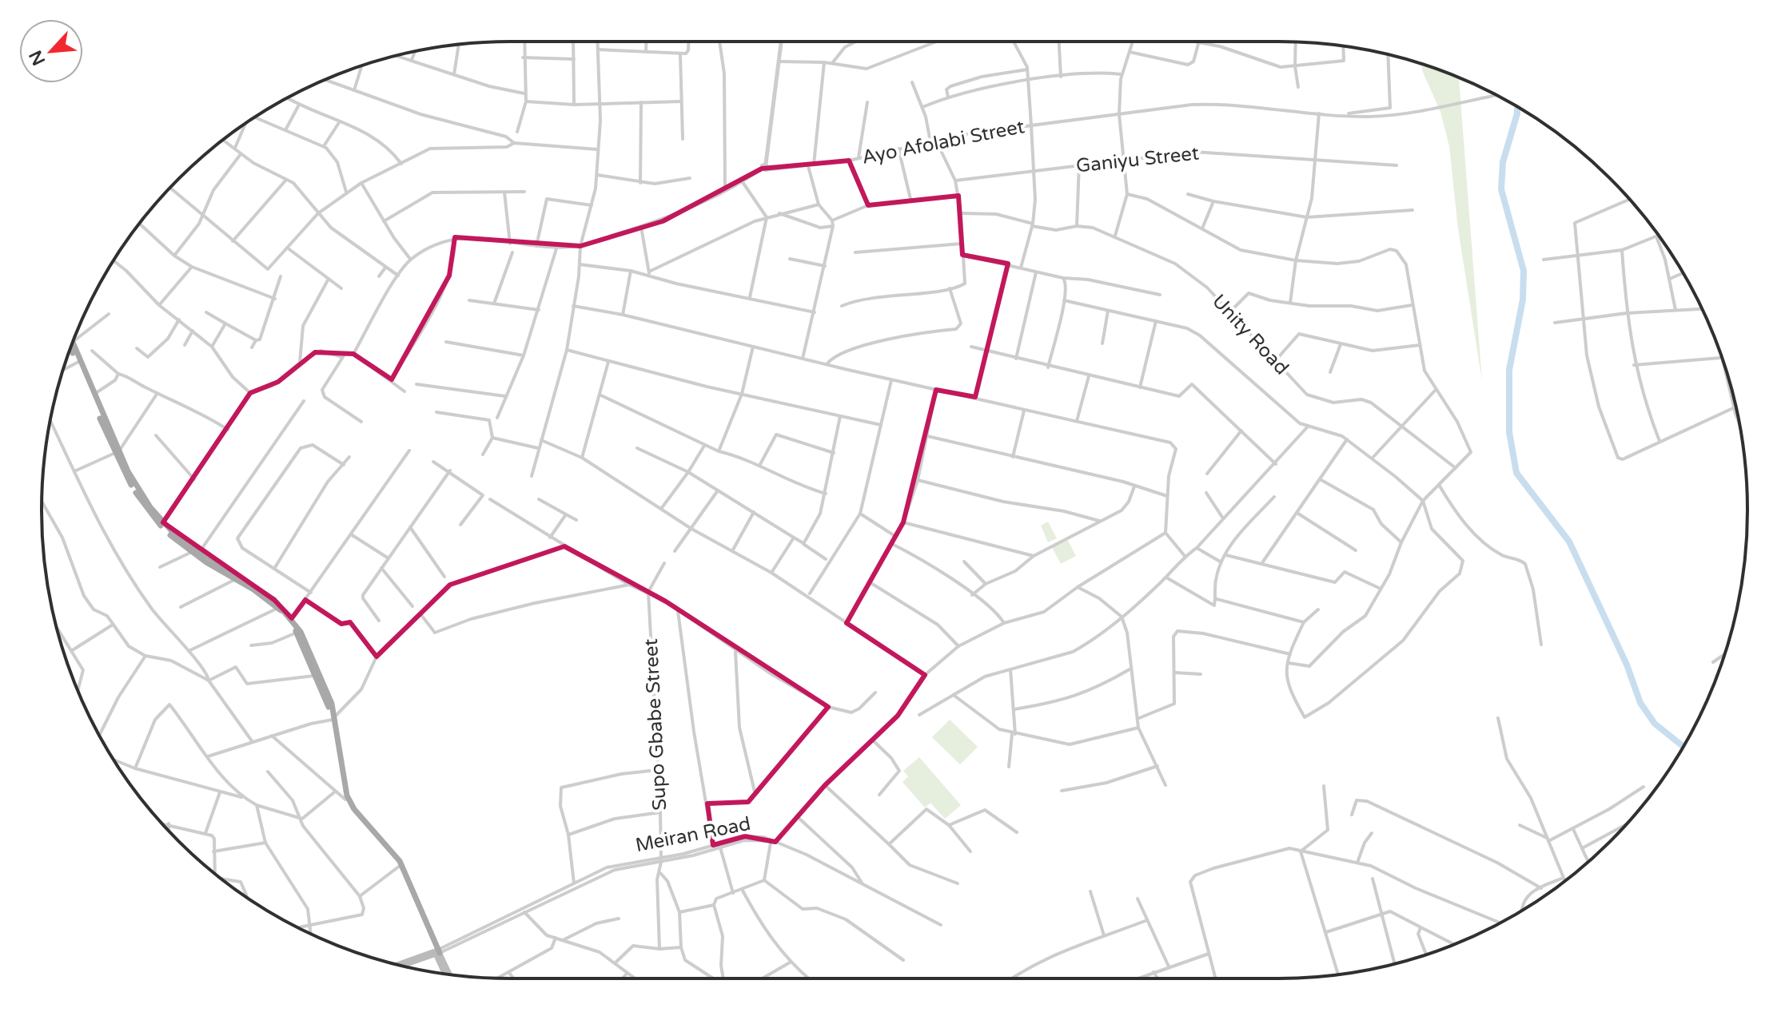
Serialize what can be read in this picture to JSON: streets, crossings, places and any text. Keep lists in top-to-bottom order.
{
  "streets": {
    "main road": ["Meiran Road"],
    "street": [
      "Ayo Afolabi Street",
      "Ganiyu Street",
      "Unity Road",
      "Supo Gbabe Street"
    ]
  },
  "crossings": [
    ["Supo Gbabe Street", "Meiran Road"]
  ],
  "north": "bottom left"
}
